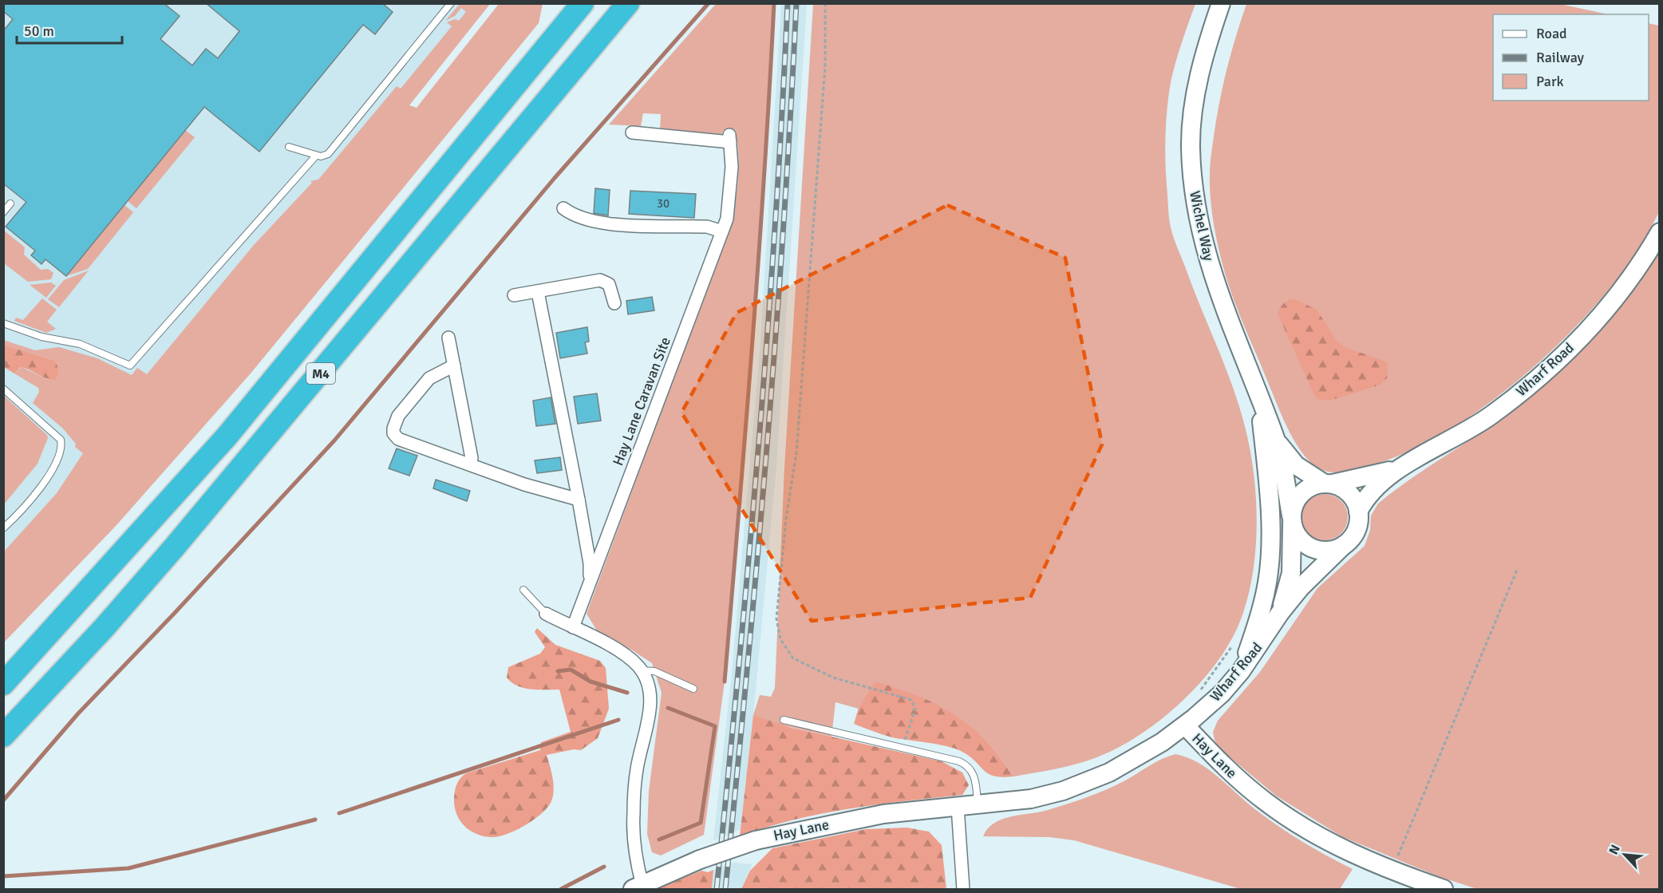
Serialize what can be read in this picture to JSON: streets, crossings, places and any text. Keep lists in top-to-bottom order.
{
  "streets": {
    "highway": ["M4"],
    "main road": ["Wichel Way", "Wharf Road", "Hay Lane"],
    "street": ["Hay Lane Caravan Site"]
  },
  "crossings": [
    ["Wichel Way", "Wharf Road"],
    ["Wharf Road", "Hay Lane"]
  ],
  "house_numbers": ["30"],
  "legend": ["Road", "Railway", "Park"],
  "scale_bar": "50 m",
  "north": "top left"
}
